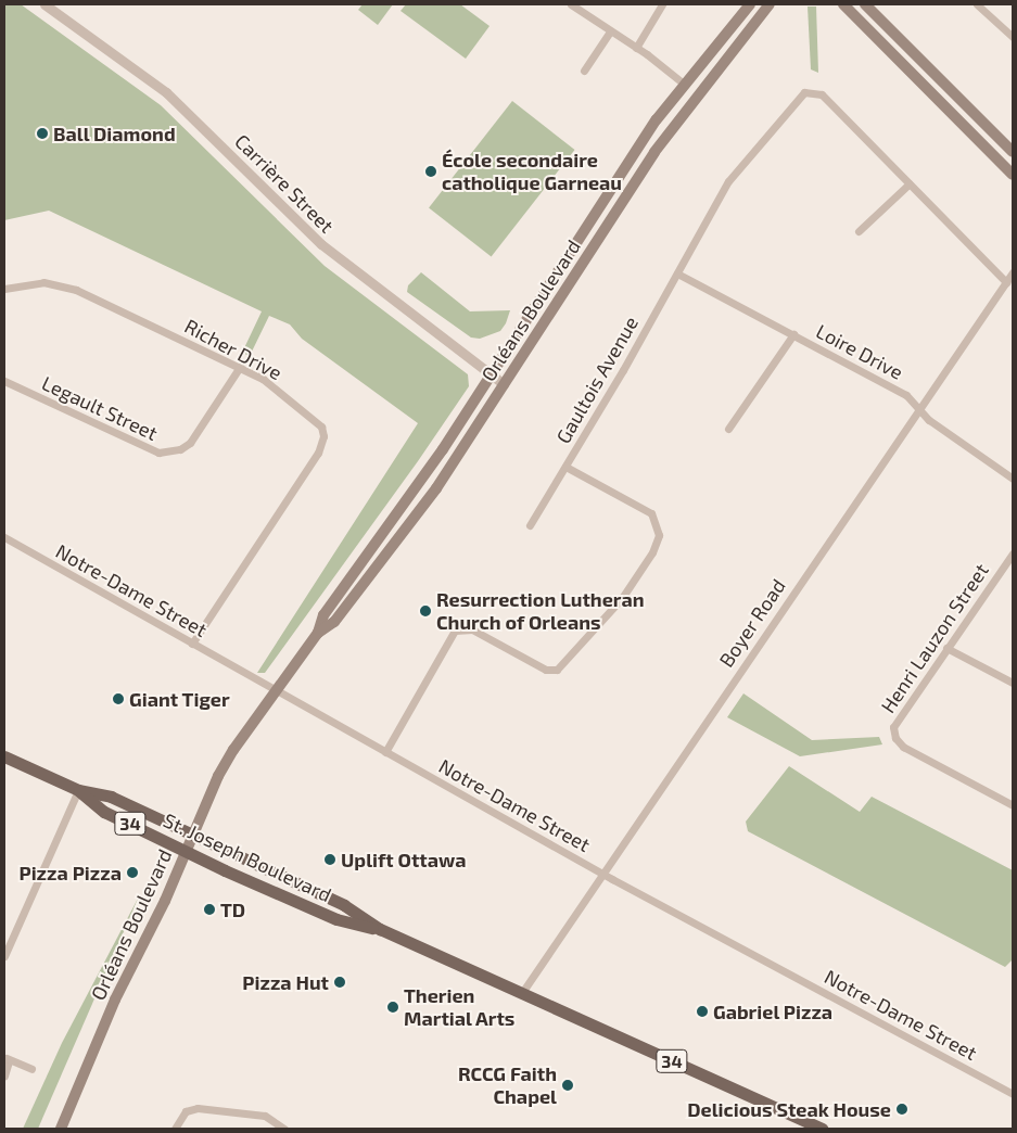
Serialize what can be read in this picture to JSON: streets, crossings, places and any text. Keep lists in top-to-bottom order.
{
  "streets": {
    "main road": ["Orléans Boulevard", "34", "St. Joseph Boulevard"],
    "street": [
      "Carrière Street",
      "Richer Drive",
      "Loire Drive",
      "Gaultois Avenue",
      "Legault Street",
      "Notre-Dame Street",
      "Boyer Road",
      "Henri Lauzon Street"
    ]
  },
  "crossings": [
    ["Carrière Street", "Orléans Boulevard"],
    ["Orléans Boulevard", "Notre-Dame Street"],
    ["Orléans Boulevard", "St. Joseph Boulevard"],
    ["Richer Drive", "Legault Street"],
    ["Richer Drive", "Notre-Dame Street"],
    ["Loire Drive", "Gaultois Avenue"],
    ["Loire Drive", "Boyer Road"],
    ["Gaultois Avenue", "Notre-Dame Street"],
    ["Gaultois Avenue", "Boyer Road"],
    ["Notre-Dame Street", "Boyer Road"],
    ["Boyer Road", "St. Joseph Boulevard"]
  ],
  "places": [
    "Ball Diamond",
    "École secondaire catholique Garneau",
    "Resurrection Lutheran Church of Orleans",
    "Giant Tiger",
    "Uplift Ottawa",
    "Pizza Pizza",
    "TD",
    "Pizza Hut",
    "Therien Martial Arts",
    "Gabriel Pizza",
    "RCCG Faith Chapel",
    "Delicious Steak House"
  ]
}
